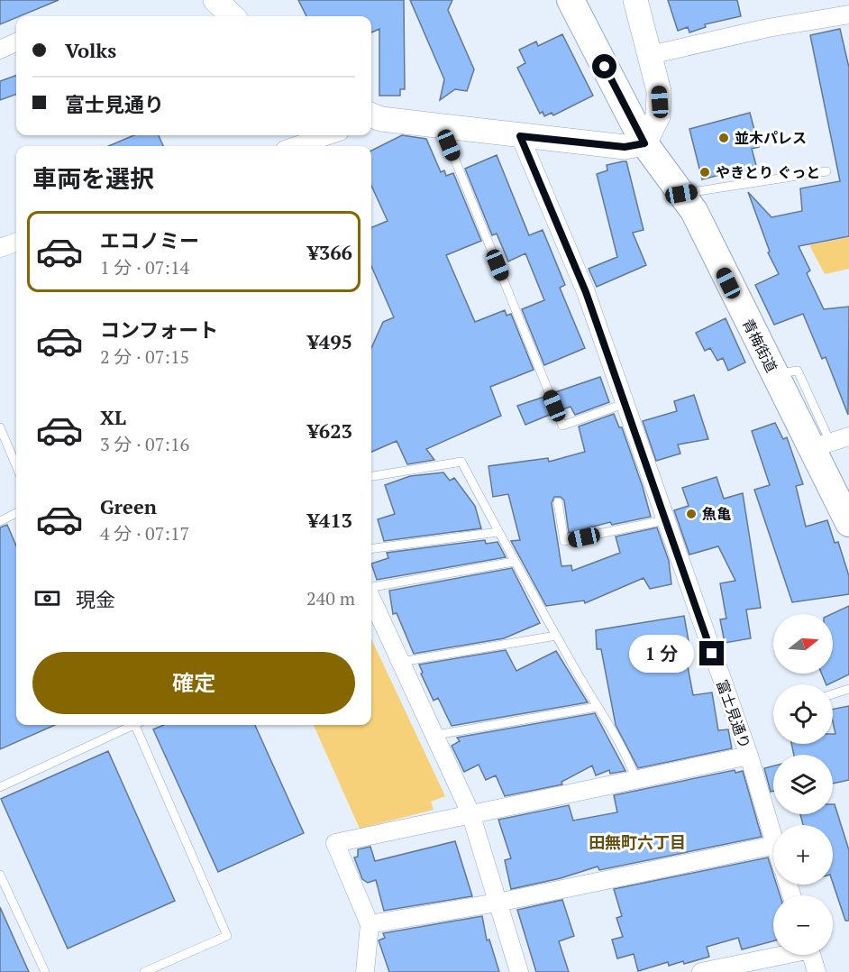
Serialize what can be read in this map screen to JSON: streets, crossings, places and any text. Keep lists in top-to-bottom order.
{
  "streets": {
    "main road": ["青梅街道"],
    "street": ["富士見通り"]
  },
  "districts": ["田無町六丁目"],
  "places": ["並木パレス", "やきとり ぐっと", "魚亀"],
  "north": "right",
  "page": {
    "banner": ["Volks", "富士見通り"],
    "heading": "車両を選択",
    "list": [
      {
        "name": "エコノミー",
        "note": "1 分 · 07:14",
        "value": "¥366"
      },
      {
        "name": "コンフォート",
        "note": "2 分 · 07:15",
        "value": "¥495"
      },
      {
        "name": "XL",
        "note": "3 分 · 07:16",
        "value": "¥623"
      },
      {
        "name": "Green",
        "note": "4 分 · 07:17",
        "value": "¥413"
      }
    ],
    "pay": ["現金", "240 m"],
    "map_buttons": ["+", "−"],
    "bubble": "1 分",
    "buttons": "確定"
  }
}
